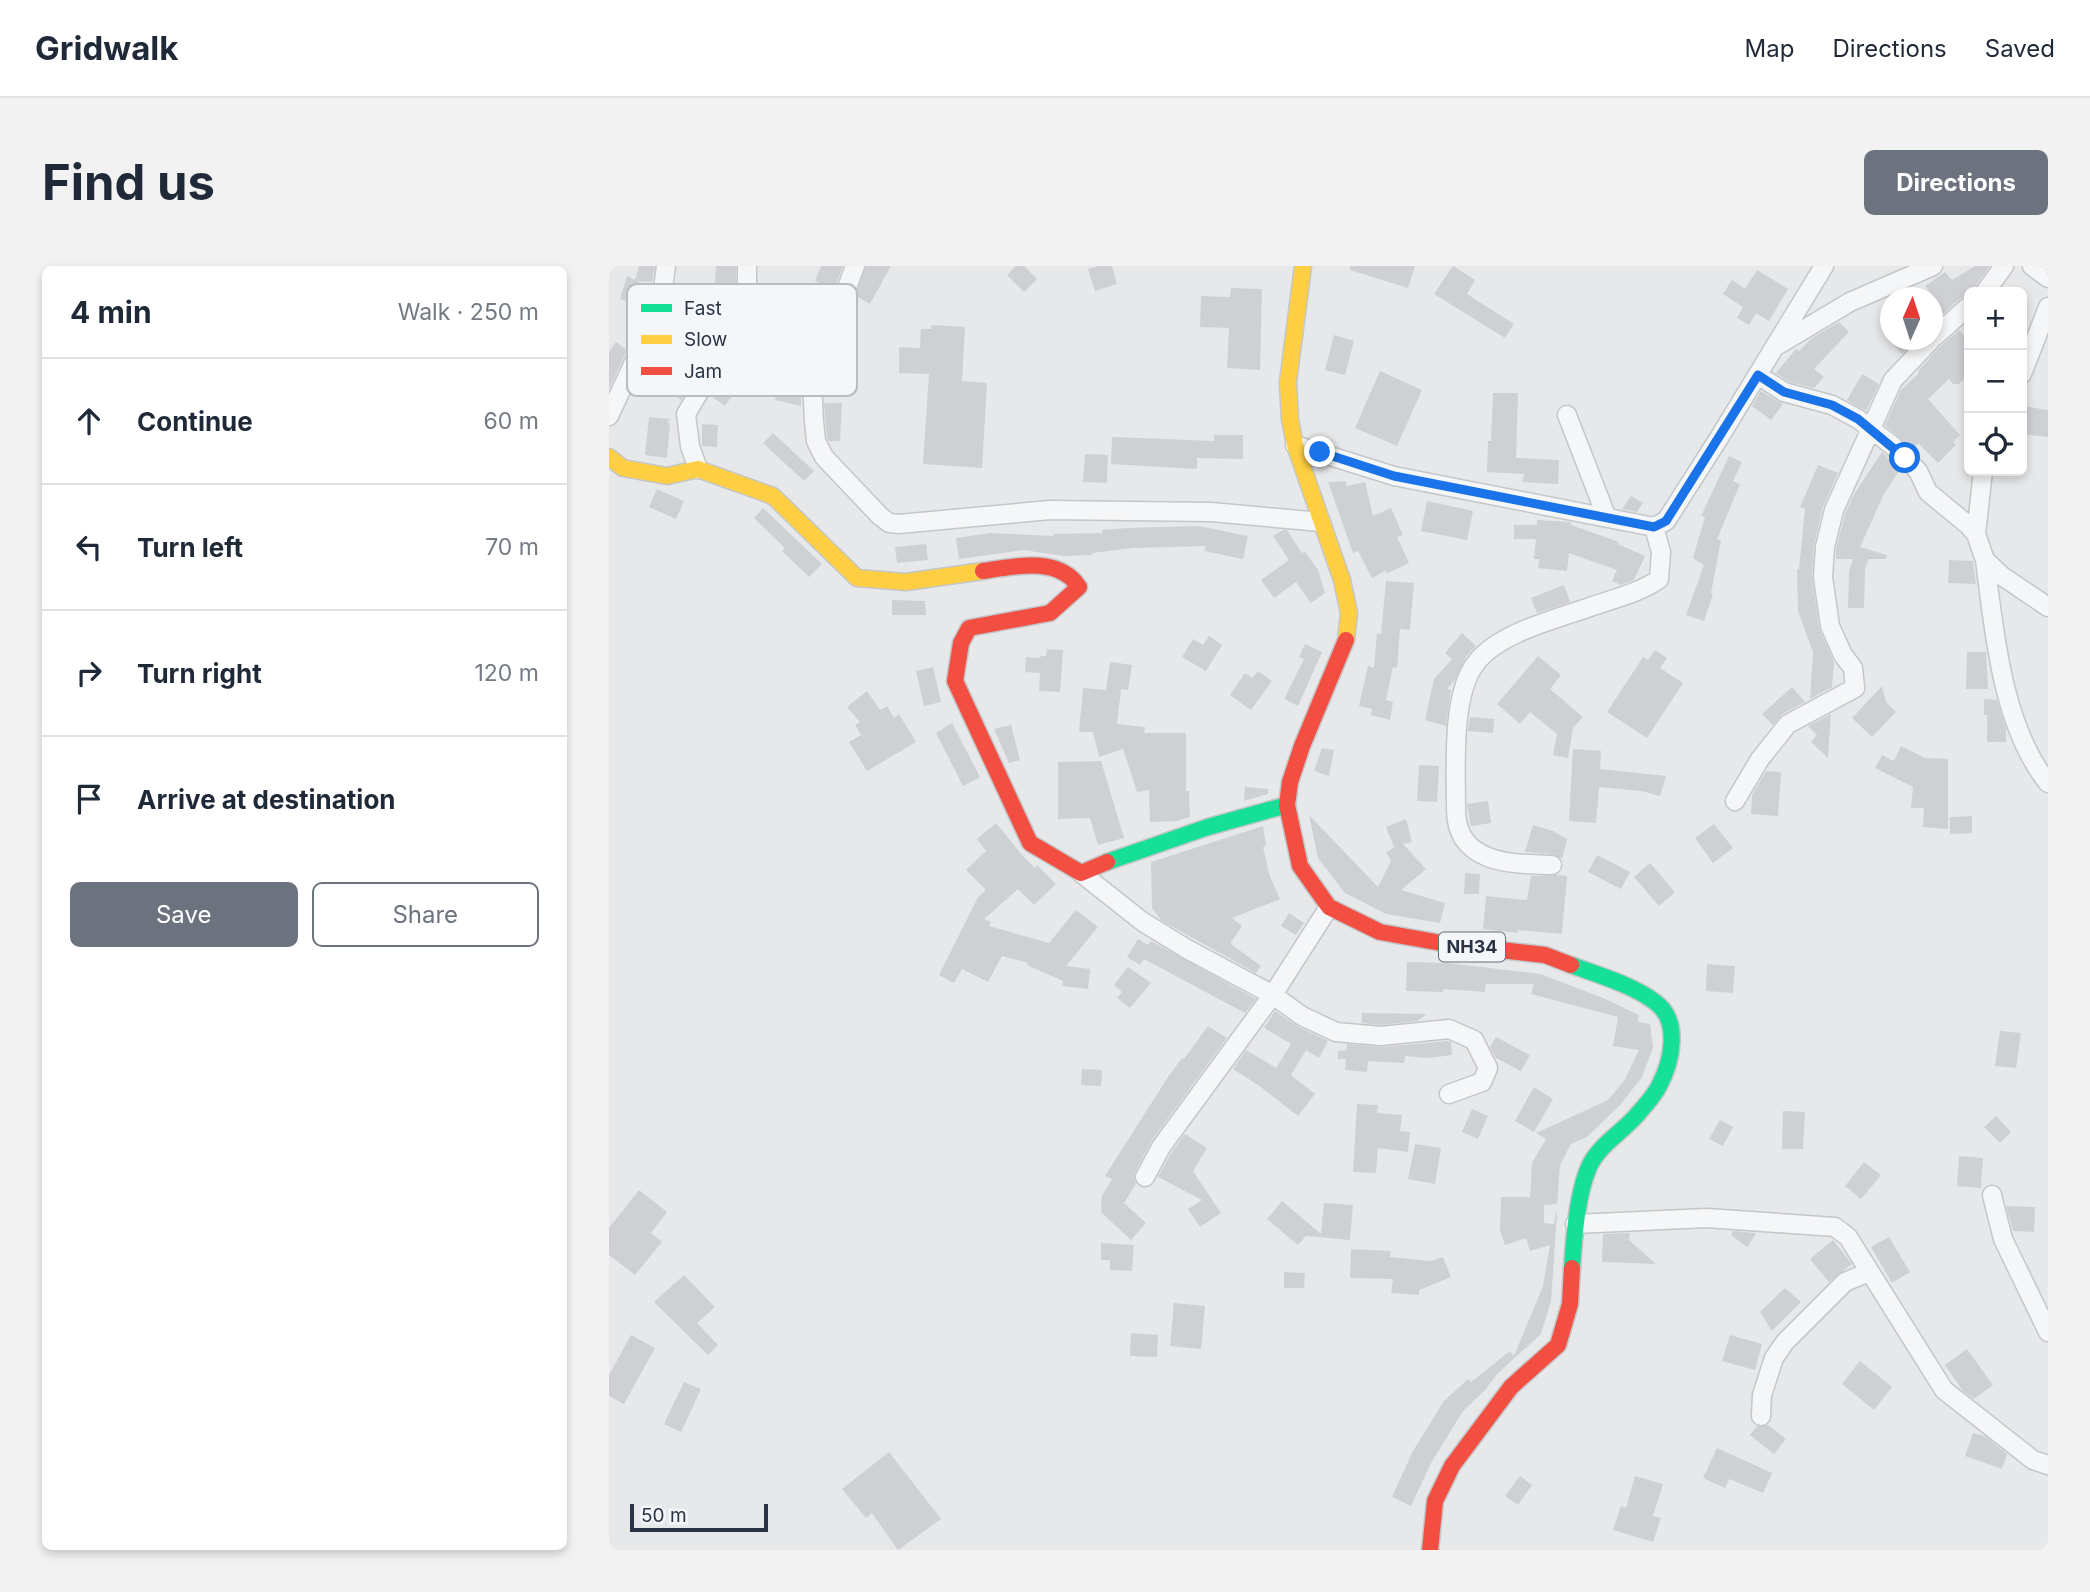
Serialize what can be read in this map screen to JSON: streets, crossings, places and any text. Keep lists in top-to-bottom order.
{
  "streets": {
    "main road": ["NH34"]
  },
  "legend": ["Fast", "Slow", "Jam"],
  "scale_bar": "50 m",
  "north": "top",
  "page": {
    "header": "Gridwalk",
    "nav": ["Map", "Directions", "Saved"],
    "buttons": [
      "Directions",
      ["Save", "Share"]
    ],
    "title": "Find us",
    "heading": ["4 min", "Walk · 250 m"],
    "map_buttons": ["+", "−"],
    "list": [
      ["Continue", "60 m"],
      ["Turn left", "70 m"],
      ["Turn right", "120 m"],
      "Arrive at destination"
    ],
    "scale": "50 m"
  }
}
